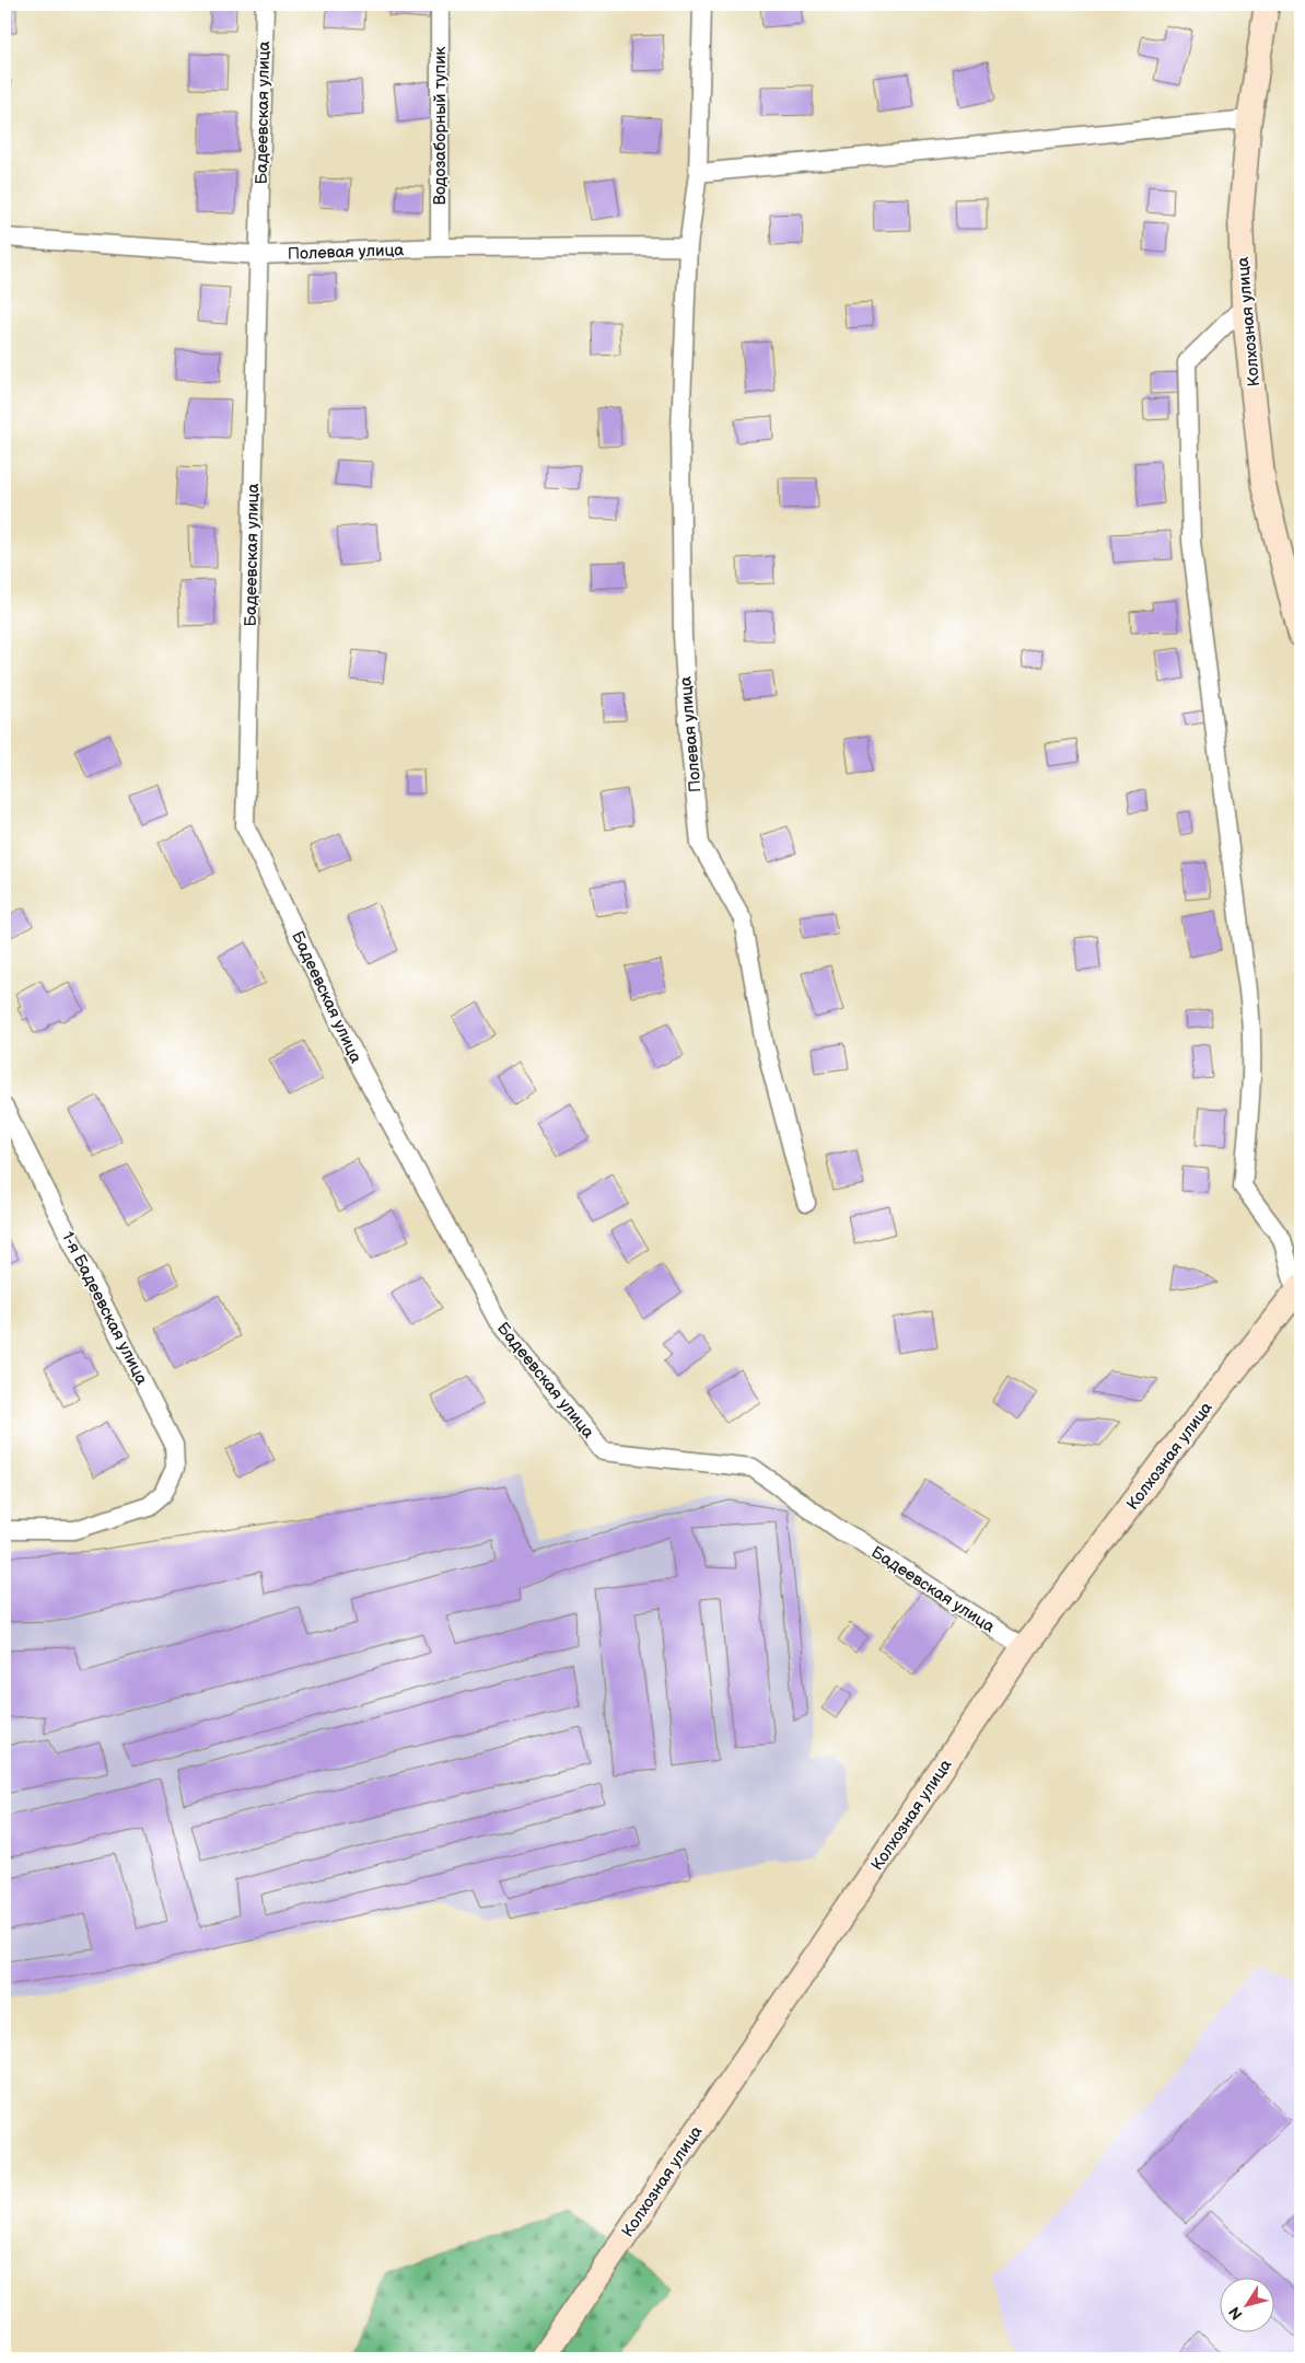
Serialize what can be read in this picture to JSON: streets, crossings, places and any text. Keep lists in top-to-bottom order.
{
  "streets": {
    "main road": ["Колхозная улица"],
    "street": [
      "Бадеевская улица",
      "Водозаборный тупик",
      "Полевая улица",
      "1-я Бадеевская улица"
    ]
  },
  "crossings": [
    ["Бадеевская улица", "Полевая улица"],
    ["Бадеевская улица", "Колхозная улица"],
    ["Водозаборный тупик", "Полевая улица"]
  ],
  "north": "bottom left"
}
